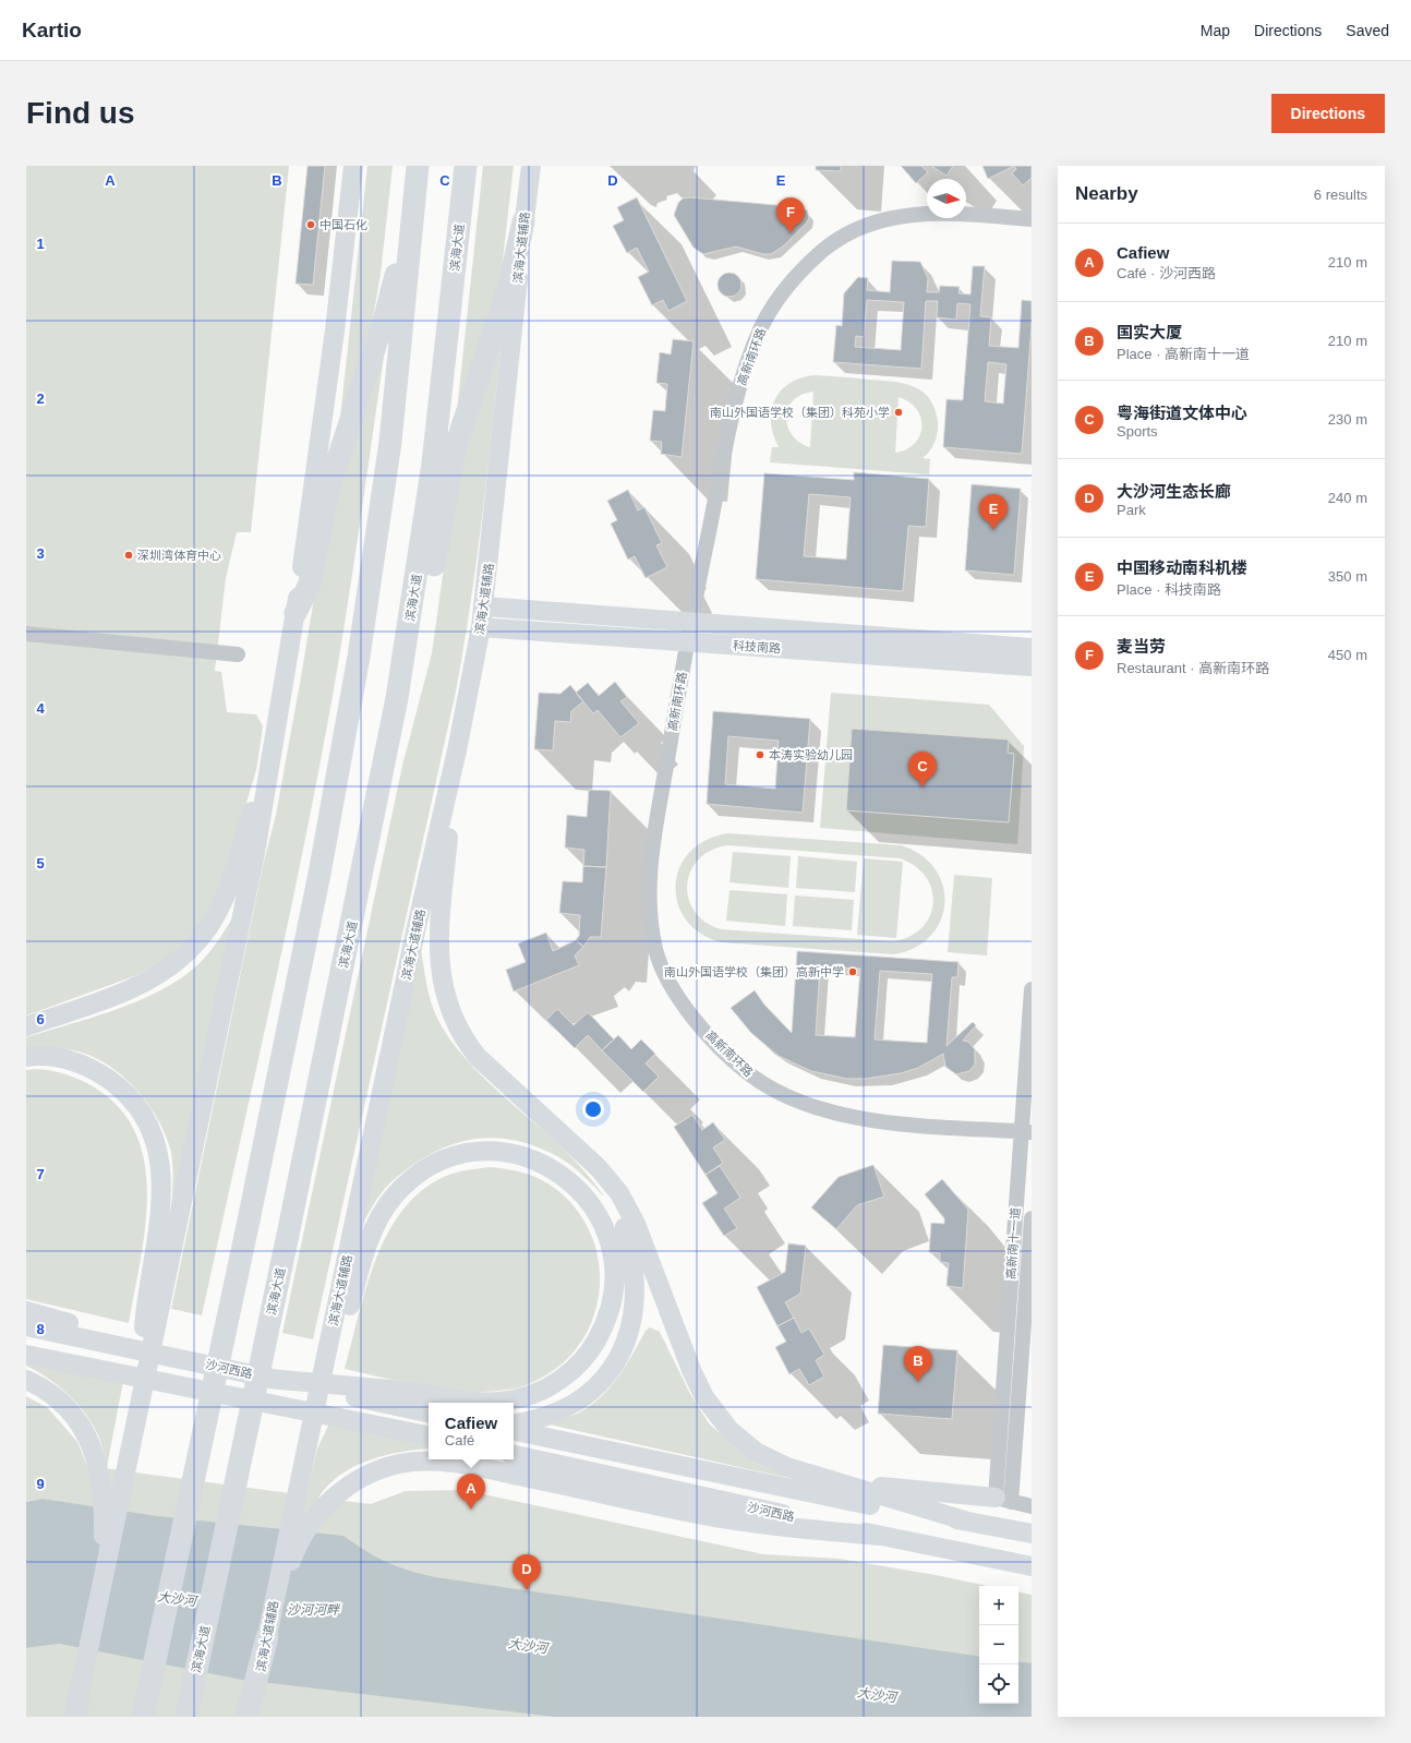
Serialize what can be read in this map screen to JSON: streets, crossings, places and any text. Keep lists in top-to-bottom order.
{
  "streets": {
    "highway": ["滨海大道"],
    "main road": ["滨海大道辅路", "科技南路", "沙河西路"],
    "street": ["高新南环路", "高新南十一道"]
  },
  "crossings": [
    ["滨海大道辅路", "科技南路"],
    ["高新南环路", "科技南路"],
    ["高新南环路", "高新南十一道"]
  ],
  "water": ["大沙河", "沙河河畔"],
  "places": [
    "中国石化",
    "南山外国语学校（集团）科苑小学",
    "深圳湾体育中心",
    "本涛实验幼儿园",
    "南山外国语学校（集团）高新中学"
  ],
  "north": "right",
  "page": {
    "header": "Kartio",
    "nav": ["Map", "Directions", "Saved"],
    "buttons": "Directions",
    "title": "Find us",
    "heading": ["Nearby", "6 results"],
    "pins": [
      "F",
      "E",
      "C",
      "B",
      "A",
      "D"
    ],
    "list": [
      {
        "mark": "A",
        "name": "Cafiew",
        "note": "Café · 沙河西路",
        "value": "210 m"
      },
      {
        "mark": "B",
        "name": "国实大厦",
        "note": "Place · 高新南十一道",
        "value": "210 m"
      },
      {
        "mark": "C",
        "name": "粤海街道文体中心",
        "note": "Sports",
        "value": "230 m"
      },
      {
        "mark": "D",
        "name": "大沙河生态长廊",
        "note": "Park",
        "value": "240 m"
      },
      {
        "mark": "E",
        "name": "中国移动南科机楼",
        "note": "Place · 科技南路",
        "value": "350 m"
      },
      {
        "mark": "F",
        "name": "麦当劳",
        "note": "Restaurant · 高新南环路",
        "value": "450 m"
      }
    ],
    "popup": ["Cafiew", "Café"],
    "map_buttons": ["+", "−"]
  },
  "grid": {
    "columns": [
      "A",
      "B",
      "C",
      "D",
      "E"
    ],
    "rows": [
      "1",
      "2",
      "3",
      "4",
      "5",
      "6",
      "7",
      "8",
      "9"
    ]
  }
}
